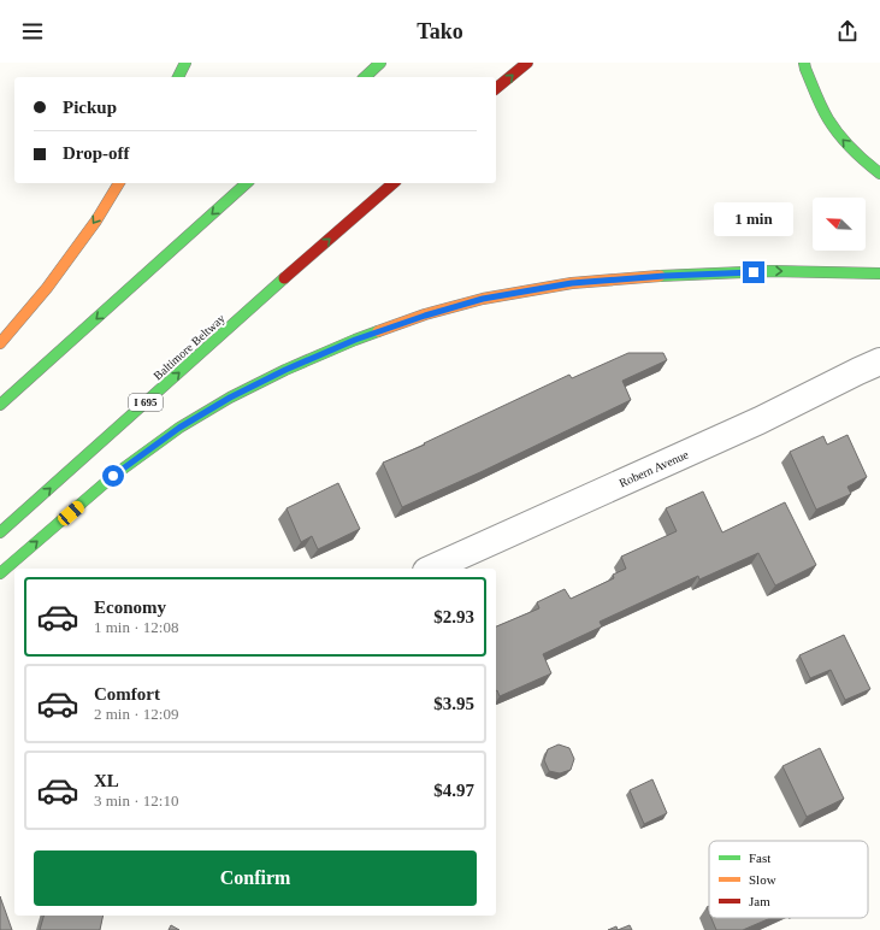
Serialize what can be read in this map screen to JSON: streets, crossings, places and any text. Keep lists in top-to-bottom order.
{
  "streets": {
    "highway": ["Baltimore Beltway", "I 695"],
    "street": ["Robern Avenue"]
  },
  "legend": ["Fast", "Slow", "Jam"],
  "north": "top left",
  "page": {
    "header": "Tako",
    "banner": ["Pickup", "Drop-off"],
    "bubble": "1 min",
    "list": [
      {
        "name": "Economy",
        "note": "1 min · 12:08",
        "value": "$2.93"
      },
      {
        "name": "Comfort",
        "note": "2 min · 12:09",
        "value": "$3.95"
      },
      {
        "name": "XL",
        "note": "3 min · 12:10",
        "value": "$4.97"
      }
    ],
    "buttons": "Confirm"
  }
}
